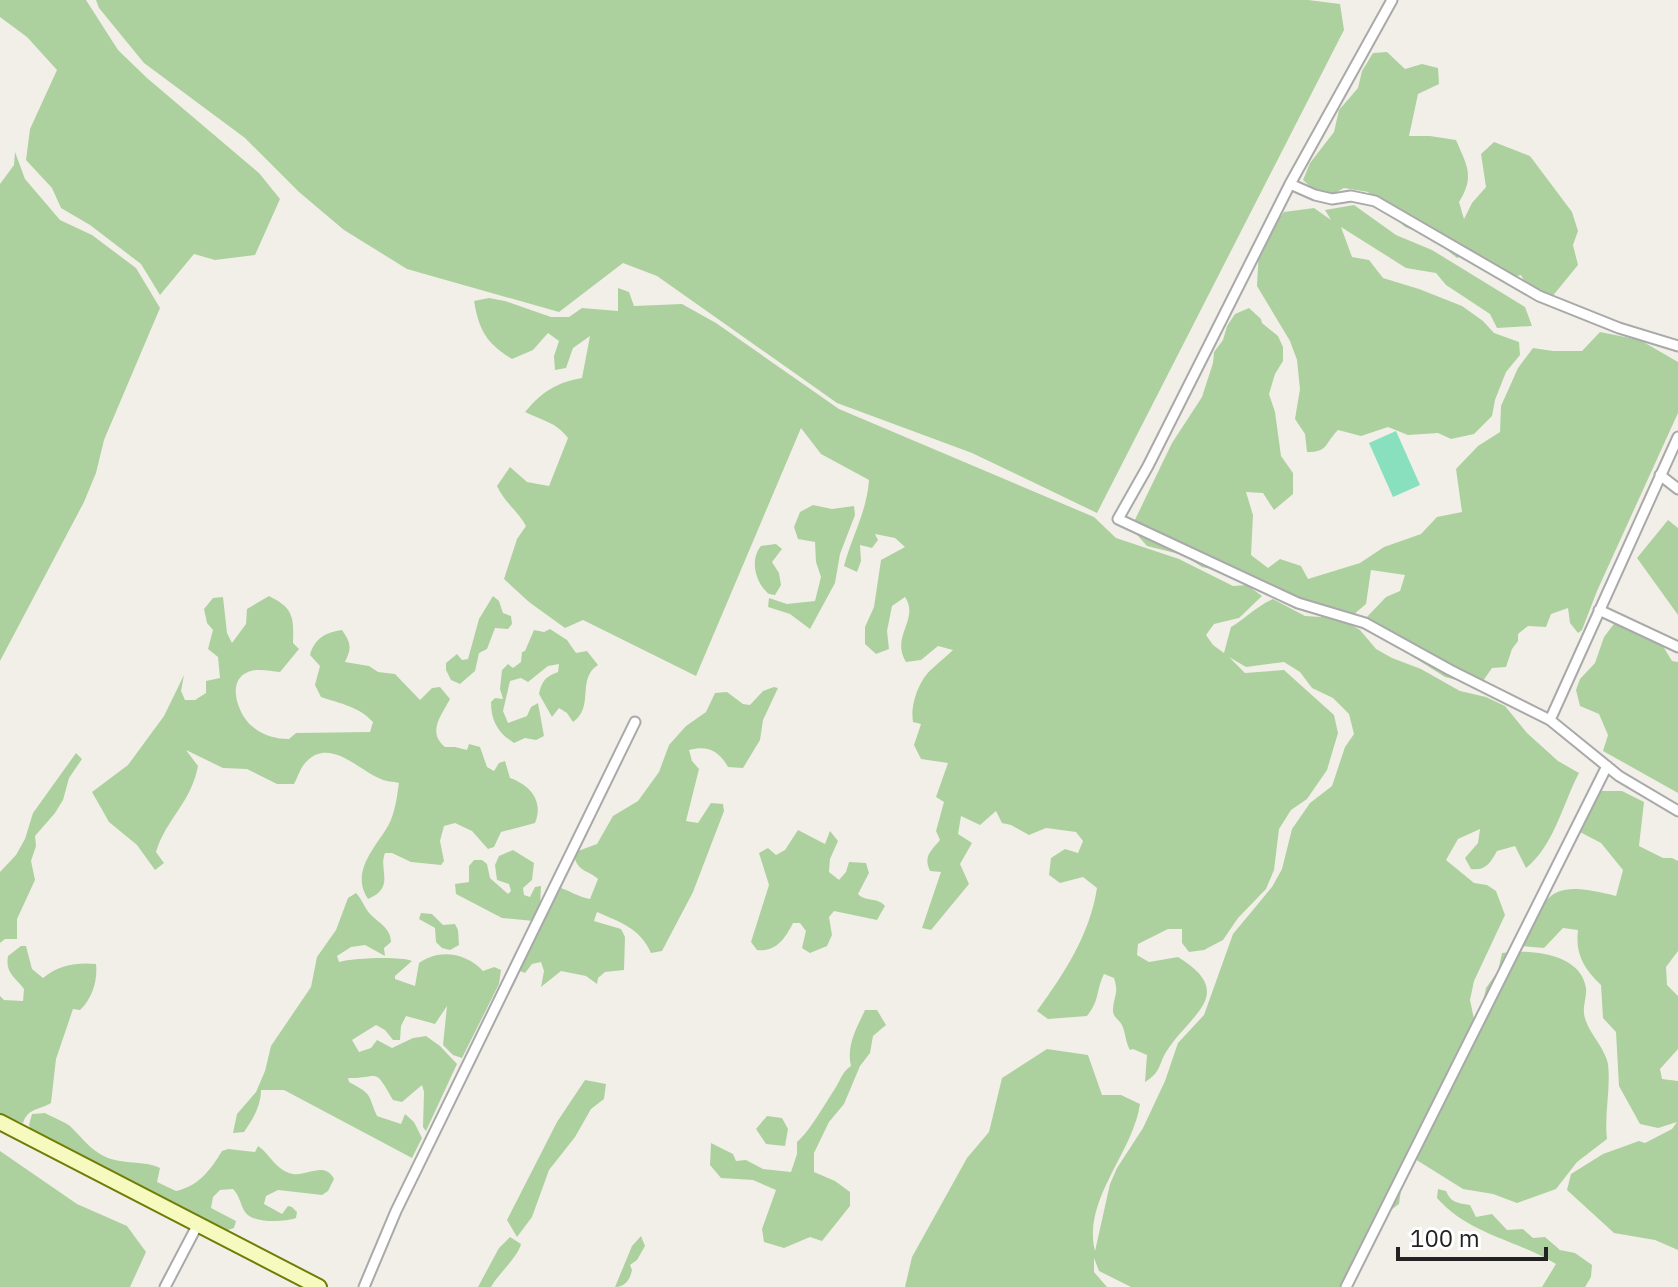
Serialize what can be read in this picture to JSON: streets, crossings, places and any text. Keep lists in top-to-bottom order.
{
  "scale_bar": "100 m"
}
